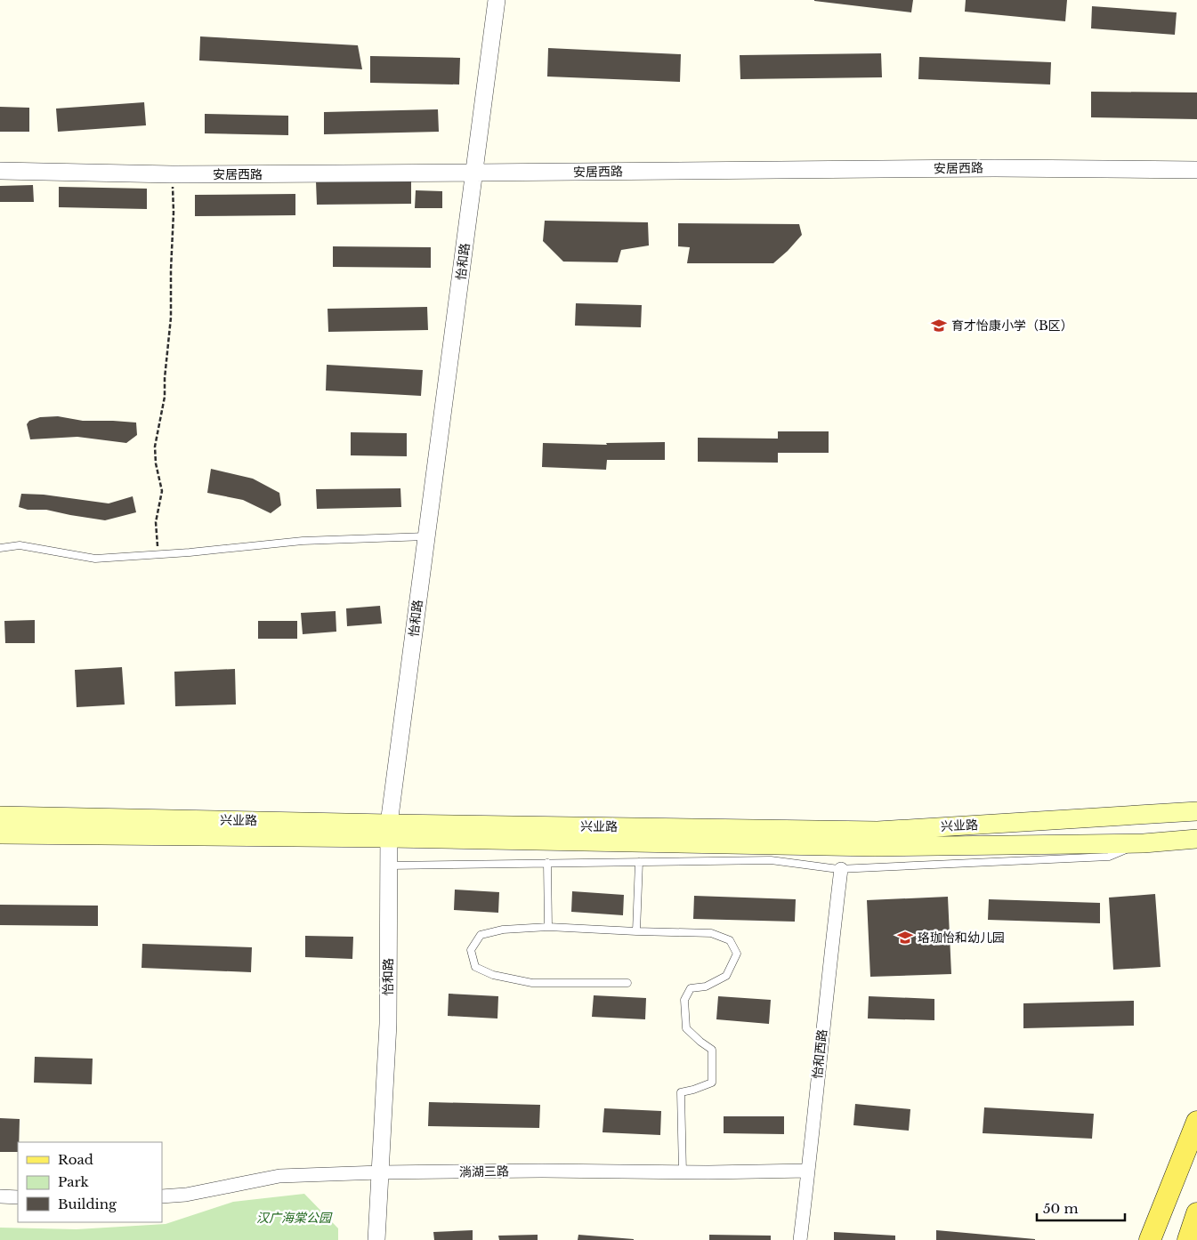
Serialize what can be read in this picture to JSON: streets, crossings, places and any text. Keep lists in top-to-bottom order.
{
  "streets": {
    "main road": ["兴业路"],
    "street": [
      "安居西路",
      "怡和路",
      "怡和西路",
      "淌湖三路"
    ]
  },
  "crossings": [
    ["安居西路", "怡和路"],
    ["怡和路", "兴业路"],
    ["怡和路", "淌湖三路"],
    ["怡和西路", "淌湖三路"]
  ],
  "parks": ["汉广海棠公园"],
  "places": {
    "school or university": ["育才怡康小学（B区）", "珞珈怡和幼儿园"]
  },
  "legend": ["Road", "Park", "Building"],
  "scale_bar": "50 m"
}
